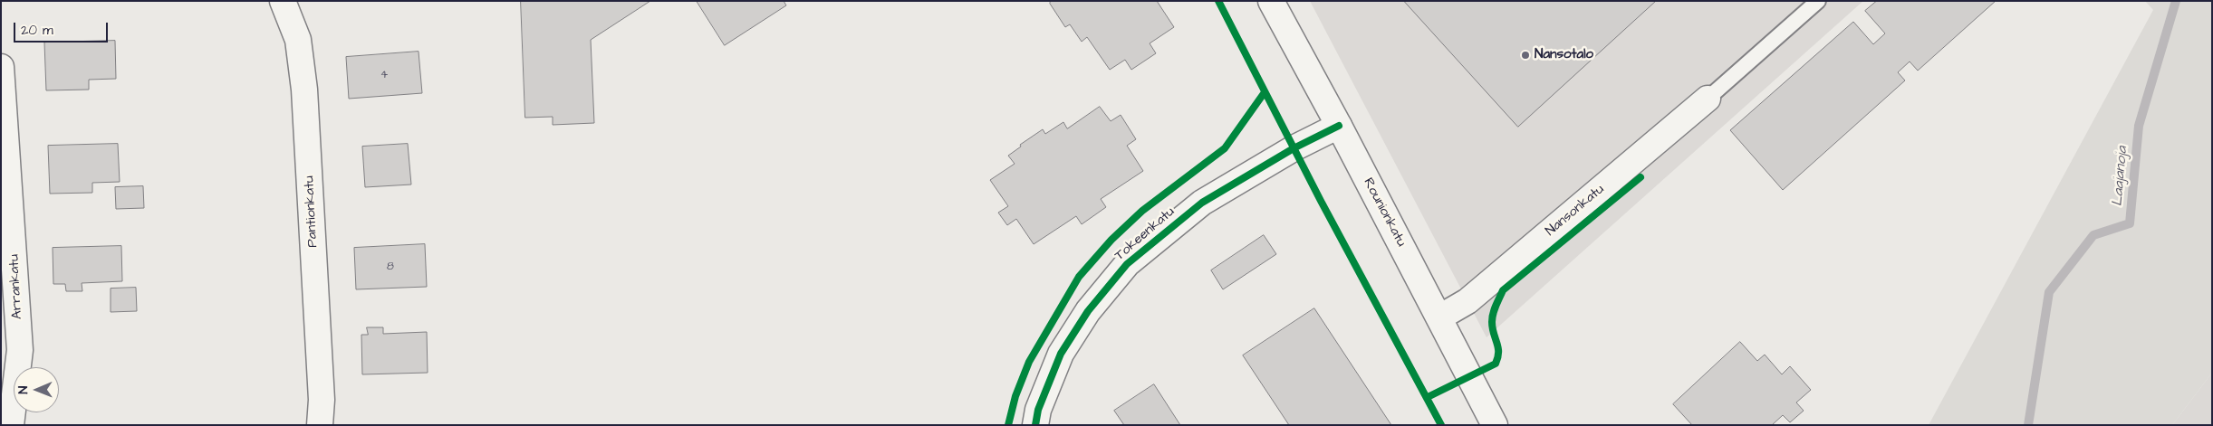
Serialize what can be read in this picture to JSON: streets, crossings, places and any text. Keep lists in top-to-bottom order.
{
  "streets": {
    "street": [
      "Nansonkatu",
      "Pantionkatu",
      "Rounionkatu",
      "Tokeenkatu",
      "Arrankatu"
    ]
  },
  "crossings": [
    ["Nansonkatu", "Rounionkatu"],
    ["Rounionkatu", "Tokeenkatu"]
  ],
  "water": ["Laajanoja"],
  "places": ["Nansotalo"],
  "house_numbers": ["4", "8"],
  "scale_bar": "20 m",
  "north": "left"
}
